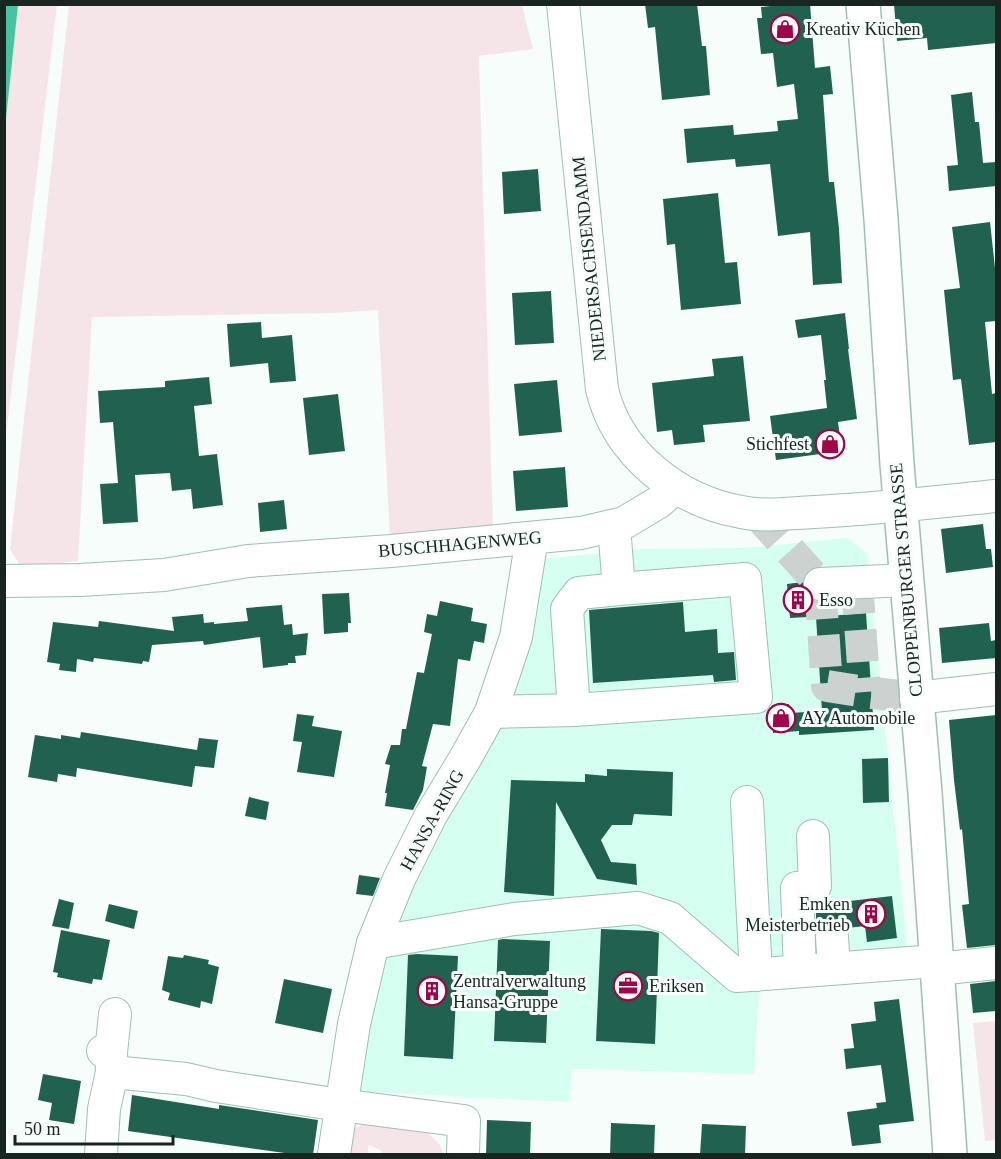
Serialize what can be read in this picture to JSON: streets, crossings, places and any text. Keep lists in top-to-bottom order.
{
  "streets": {
    "main road": ["CLOPPENBURGER STRASSE"],
    "street": ["NIEDERSACHSENDAMM", "BUSCHHAGENWEG", "HANSA-RING"]
  },
  "crossings": [
    ["NIEDERSACHSENDAMM", "BUSCHHAGENWEG"],
    ["BUSCHHAGENWEG", "HANSA-RING"]
  ],
  "places": {
    "shop": ["Kreativ Küchen", "Stichfest", "AY Automobile"],
    "building": ["Esso", "Emken Meisterbetrieb", "Zentralverwaltung Hansa-Gruppe"],
    "office": ["Eriksen"]
  },
  "scale_bar": "50 m"
}
